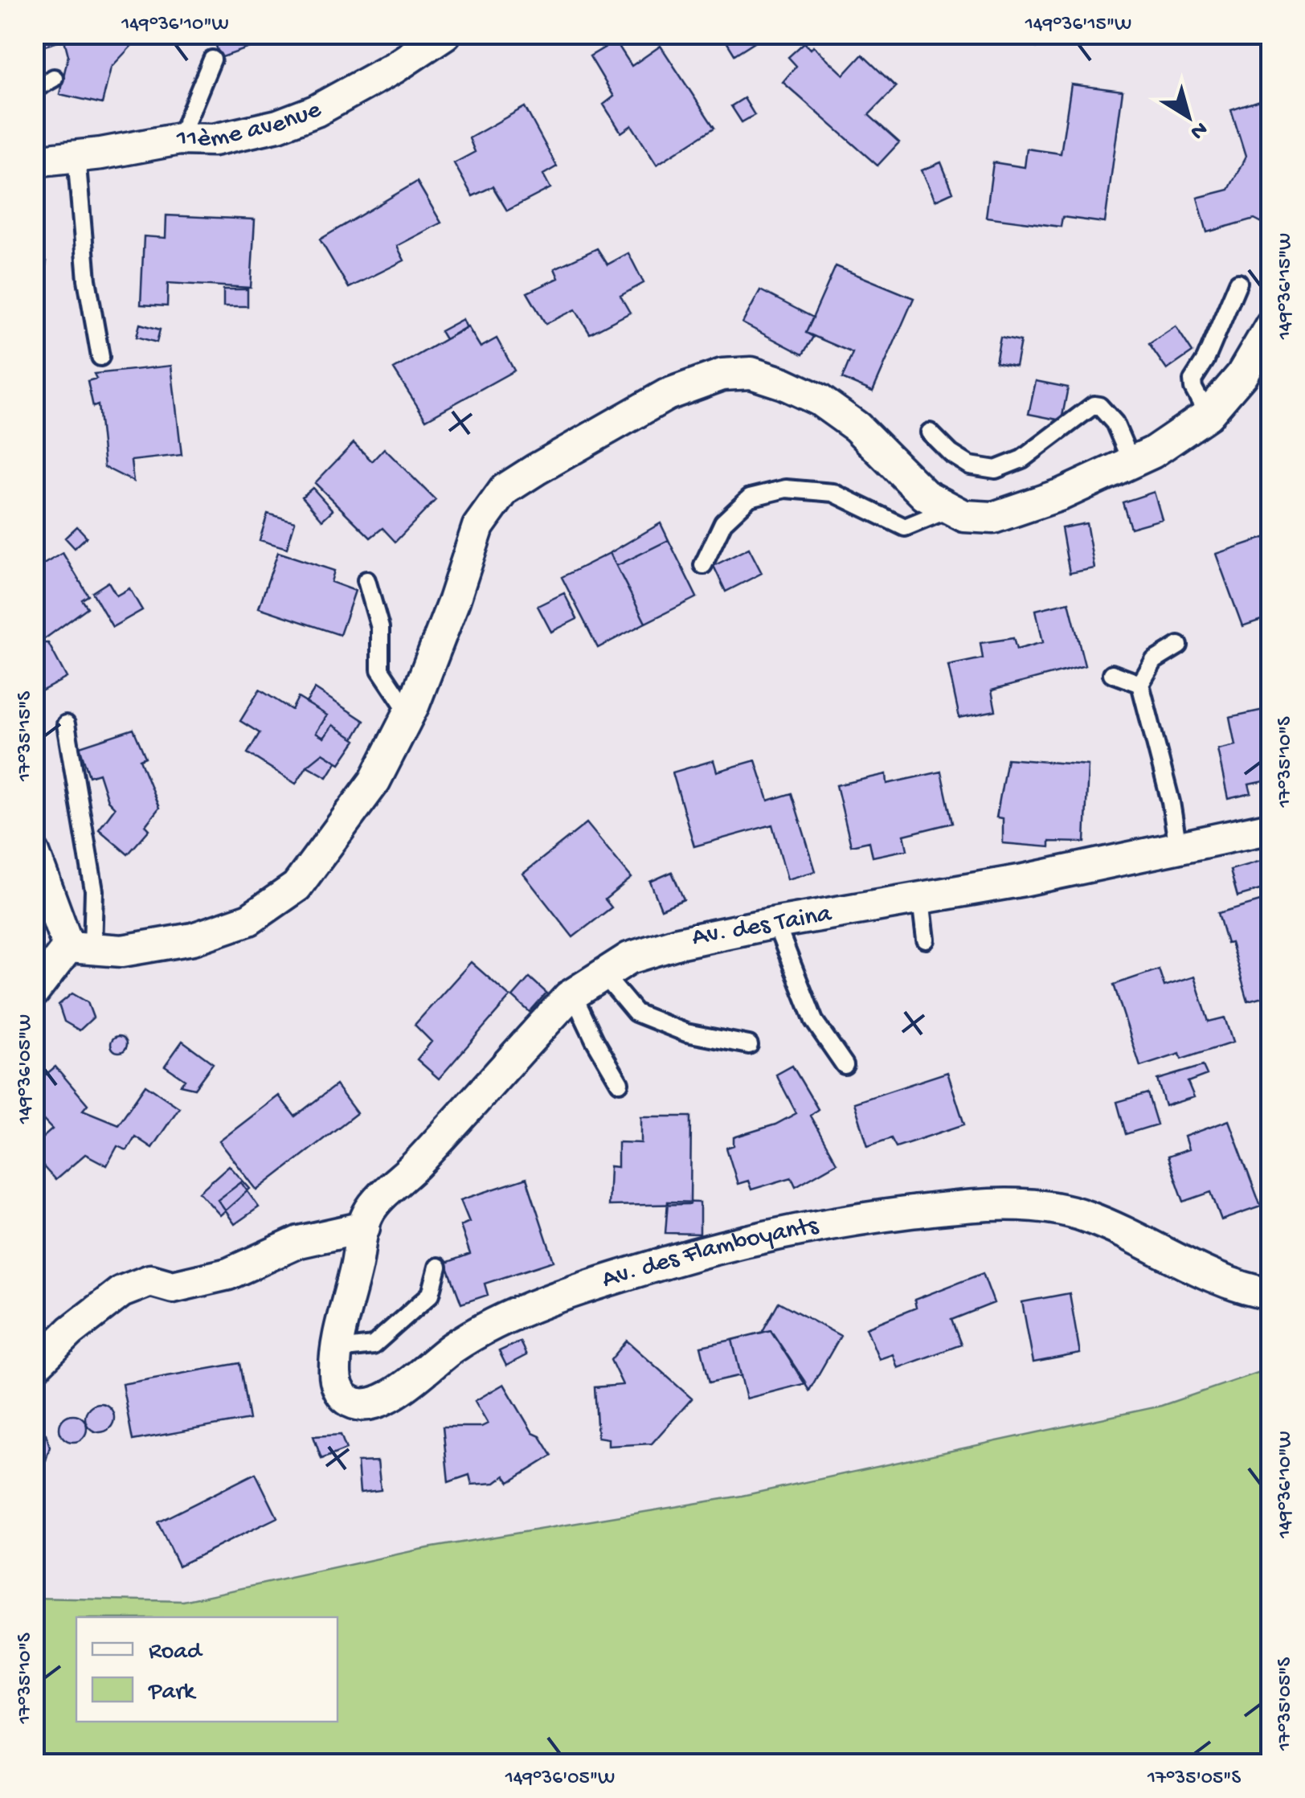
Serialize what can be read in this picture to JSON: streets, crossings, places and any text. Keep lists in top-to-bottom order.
{
  "streets": {
    "street": ["11ème avenue", "Av. des Taina", "Av. des Flamboyants"]
  },
  "crossings": [
    ["Av. des Taina", "Av. des Flamboyants"]
  ],
  "legend": ["Road", "Park"],
  "north": "bottom right",
  "coordinates": [
    "149°36'10\"W",
    "149°36'15\"W",
    "17°35'15\"S",
    "17°35'10\"S",
    "149°36'05\"W",
    "17°35'05\"S"
  ]
}
